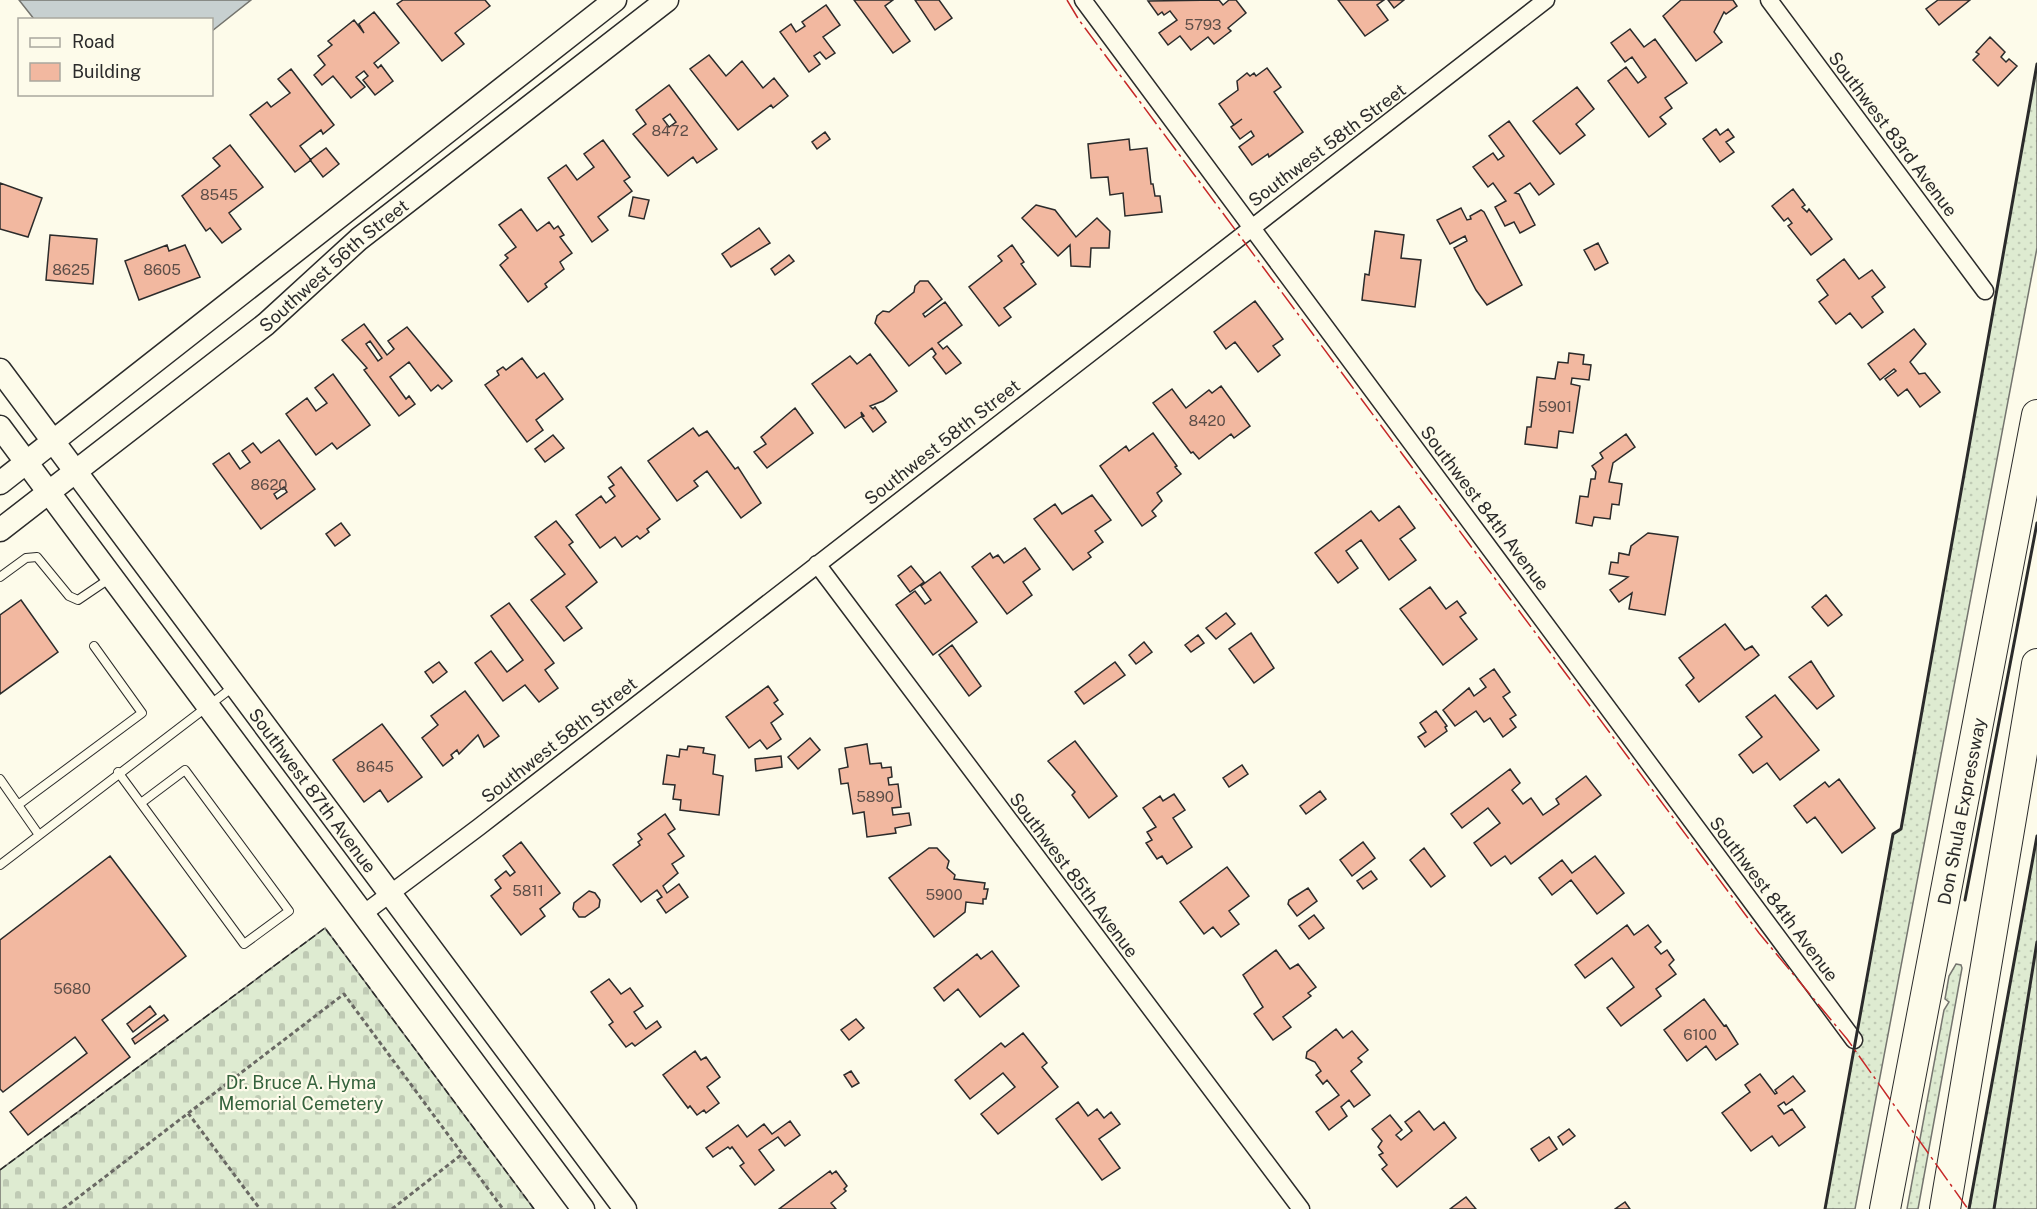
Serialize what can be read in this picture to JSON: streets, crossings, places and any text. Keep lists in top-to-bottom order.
{
  "streets": {
    "highway": ["Don Shula Expressway"],
    "main road": ["Southwest 56th Street", "Southwest 87th Avenue"],
    "street": [
      "Southwest 83rd Avenue",
      "Southwest 58th Street",
      "Southwest 84th Avenue",
      "Southwest 85th Avenue"
    ]
  },
  "crossings": [
    ["Southwest 58th Street", "Southwest 84th Avenue"],
    ["Southwest 58th Street", "Southwest 87th Avenue"],
    ["Southwest 58th Street", "Southwest 85th Avenue"],
    ["Southwest 56th Street", "Southwest 87th Avenue"]
  ],
  "parks": ["Dr. Bruce A. Hyma Memorial Cemetery"],
  "house_numbers": [
    "5793",
    "8472",
    "8545",
    "8625",
    "8605",
    "5901",
    "8420",
    "8620",
    "8645",
    "5890",
    "5811",
    "5900",
    "5680",
    "6100"
  ],
  "legend": ["Road", "Building"]
}
